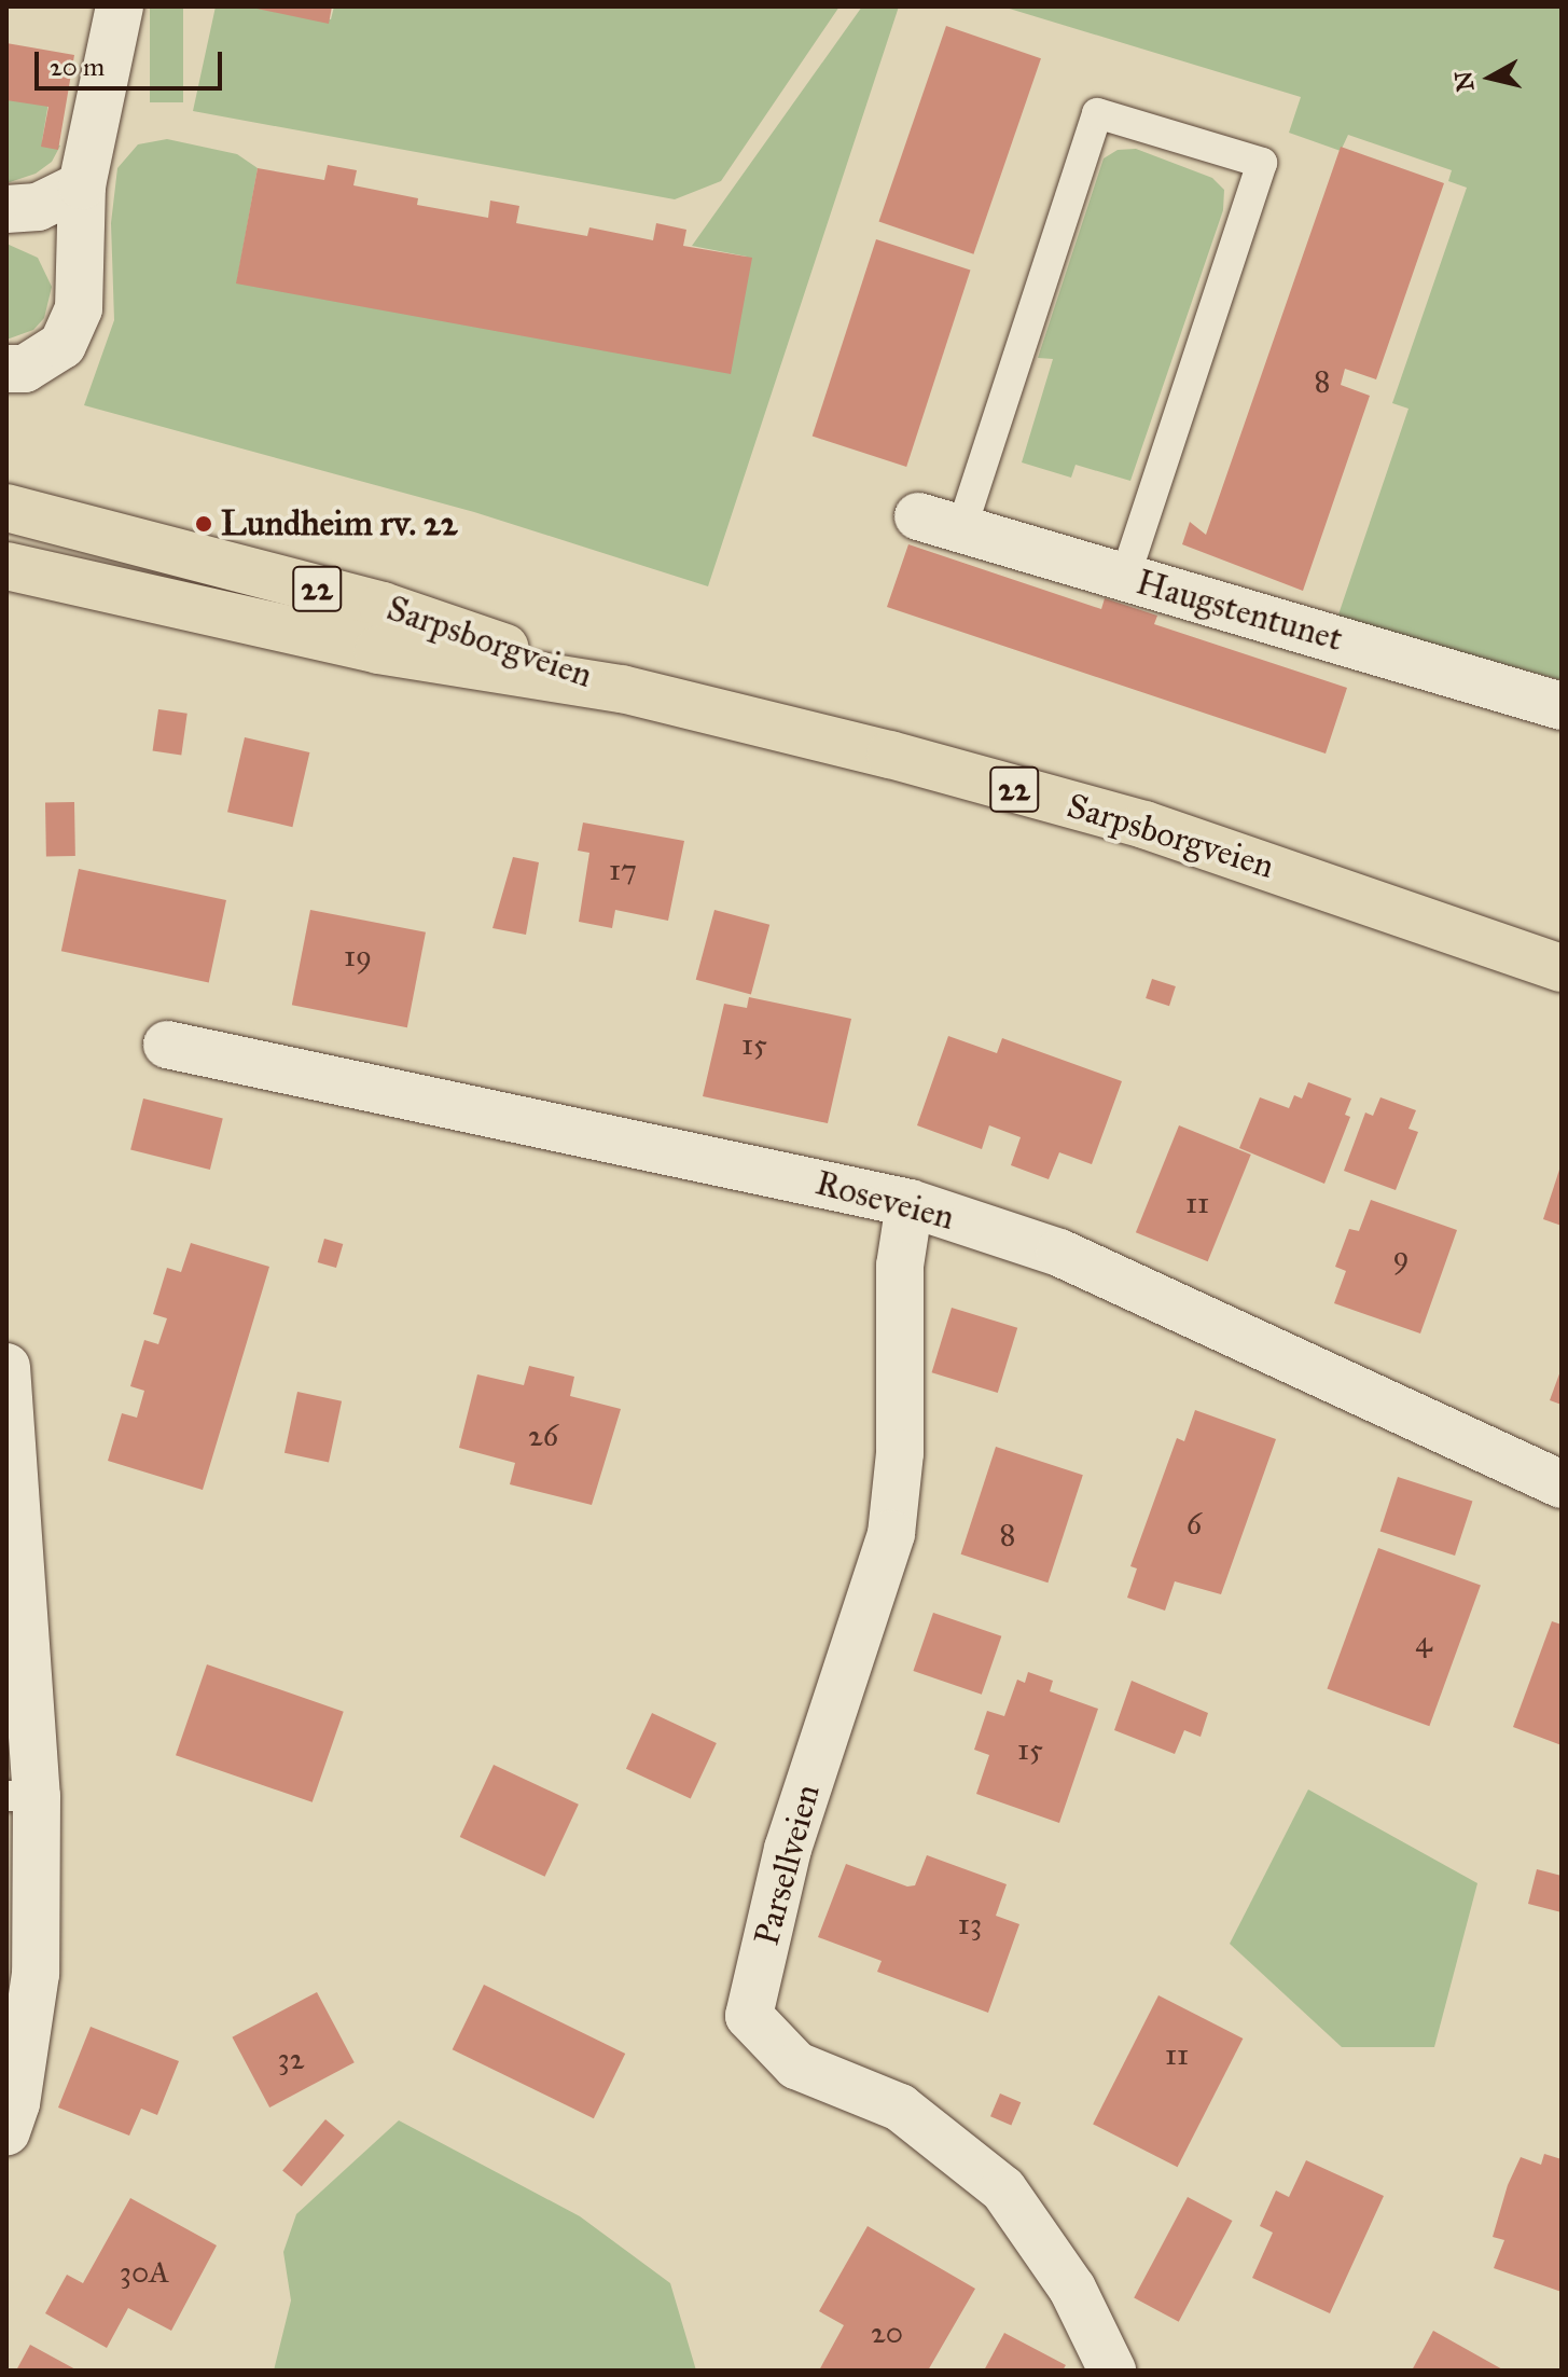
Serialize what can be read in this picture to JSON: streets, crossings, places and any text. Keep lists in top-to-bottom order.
{
  "streets": {
    "highway": ["22", "Sarpsborgveien"],
    "street": ["Haugstentunet", "Roseveien", "Parsellveien"]
  },
  "crossings": [
    ["Roseveien", "Parsellveien"]
  ],
  "places": ["Lundheim rv. 22"],
  "house_numbers": [
    "8",
    "17",
    "19",
    "15",
    "11",
    "9",
    "26",
    "6",
    "8",
    "4",
    "15",
    "13",
    "11",
    "32",
    "30A",
    "20"
  ],
  "scale_bar": "20 m",
  "north": "left"
}
